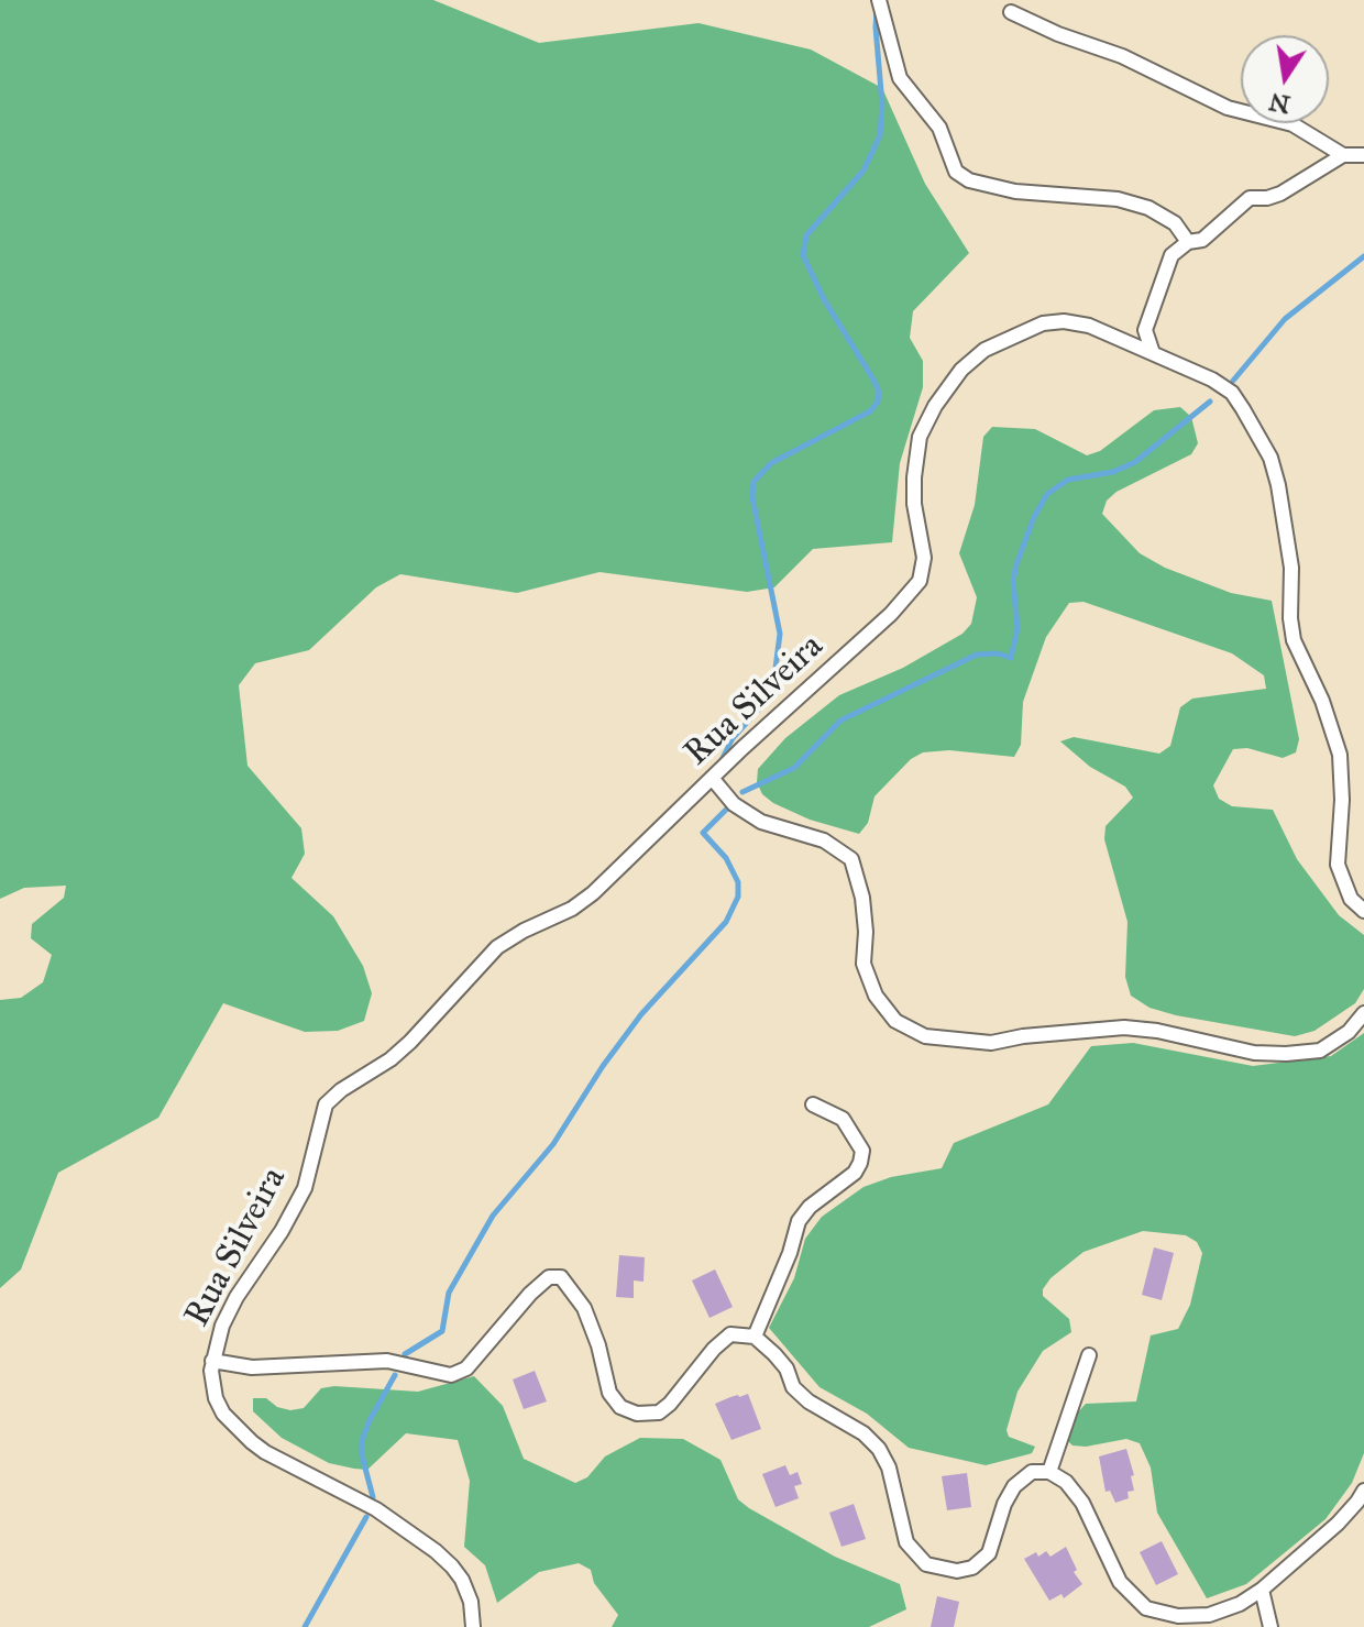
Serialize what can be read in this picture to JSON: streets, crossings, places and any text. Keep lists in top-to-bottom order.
{
  "streets": {
    "street": ["Rua Silveira"]
  },
  "north": "bottom"
}
